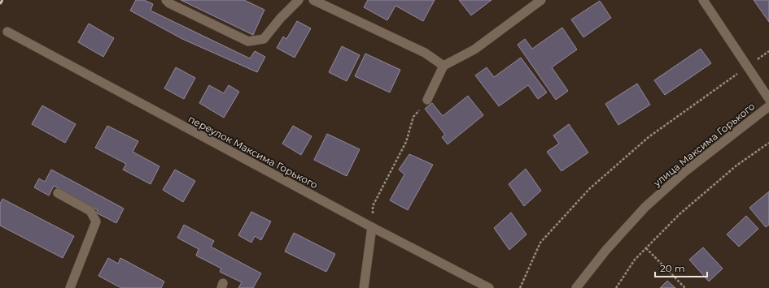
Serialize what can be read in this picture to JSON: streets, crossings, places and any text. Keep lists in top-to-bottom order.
{
  "streets": {
    "street": ["улица Максима Горького", "переулок Максима Горького"]
  },
  "scale_bar": "20 m"
}
